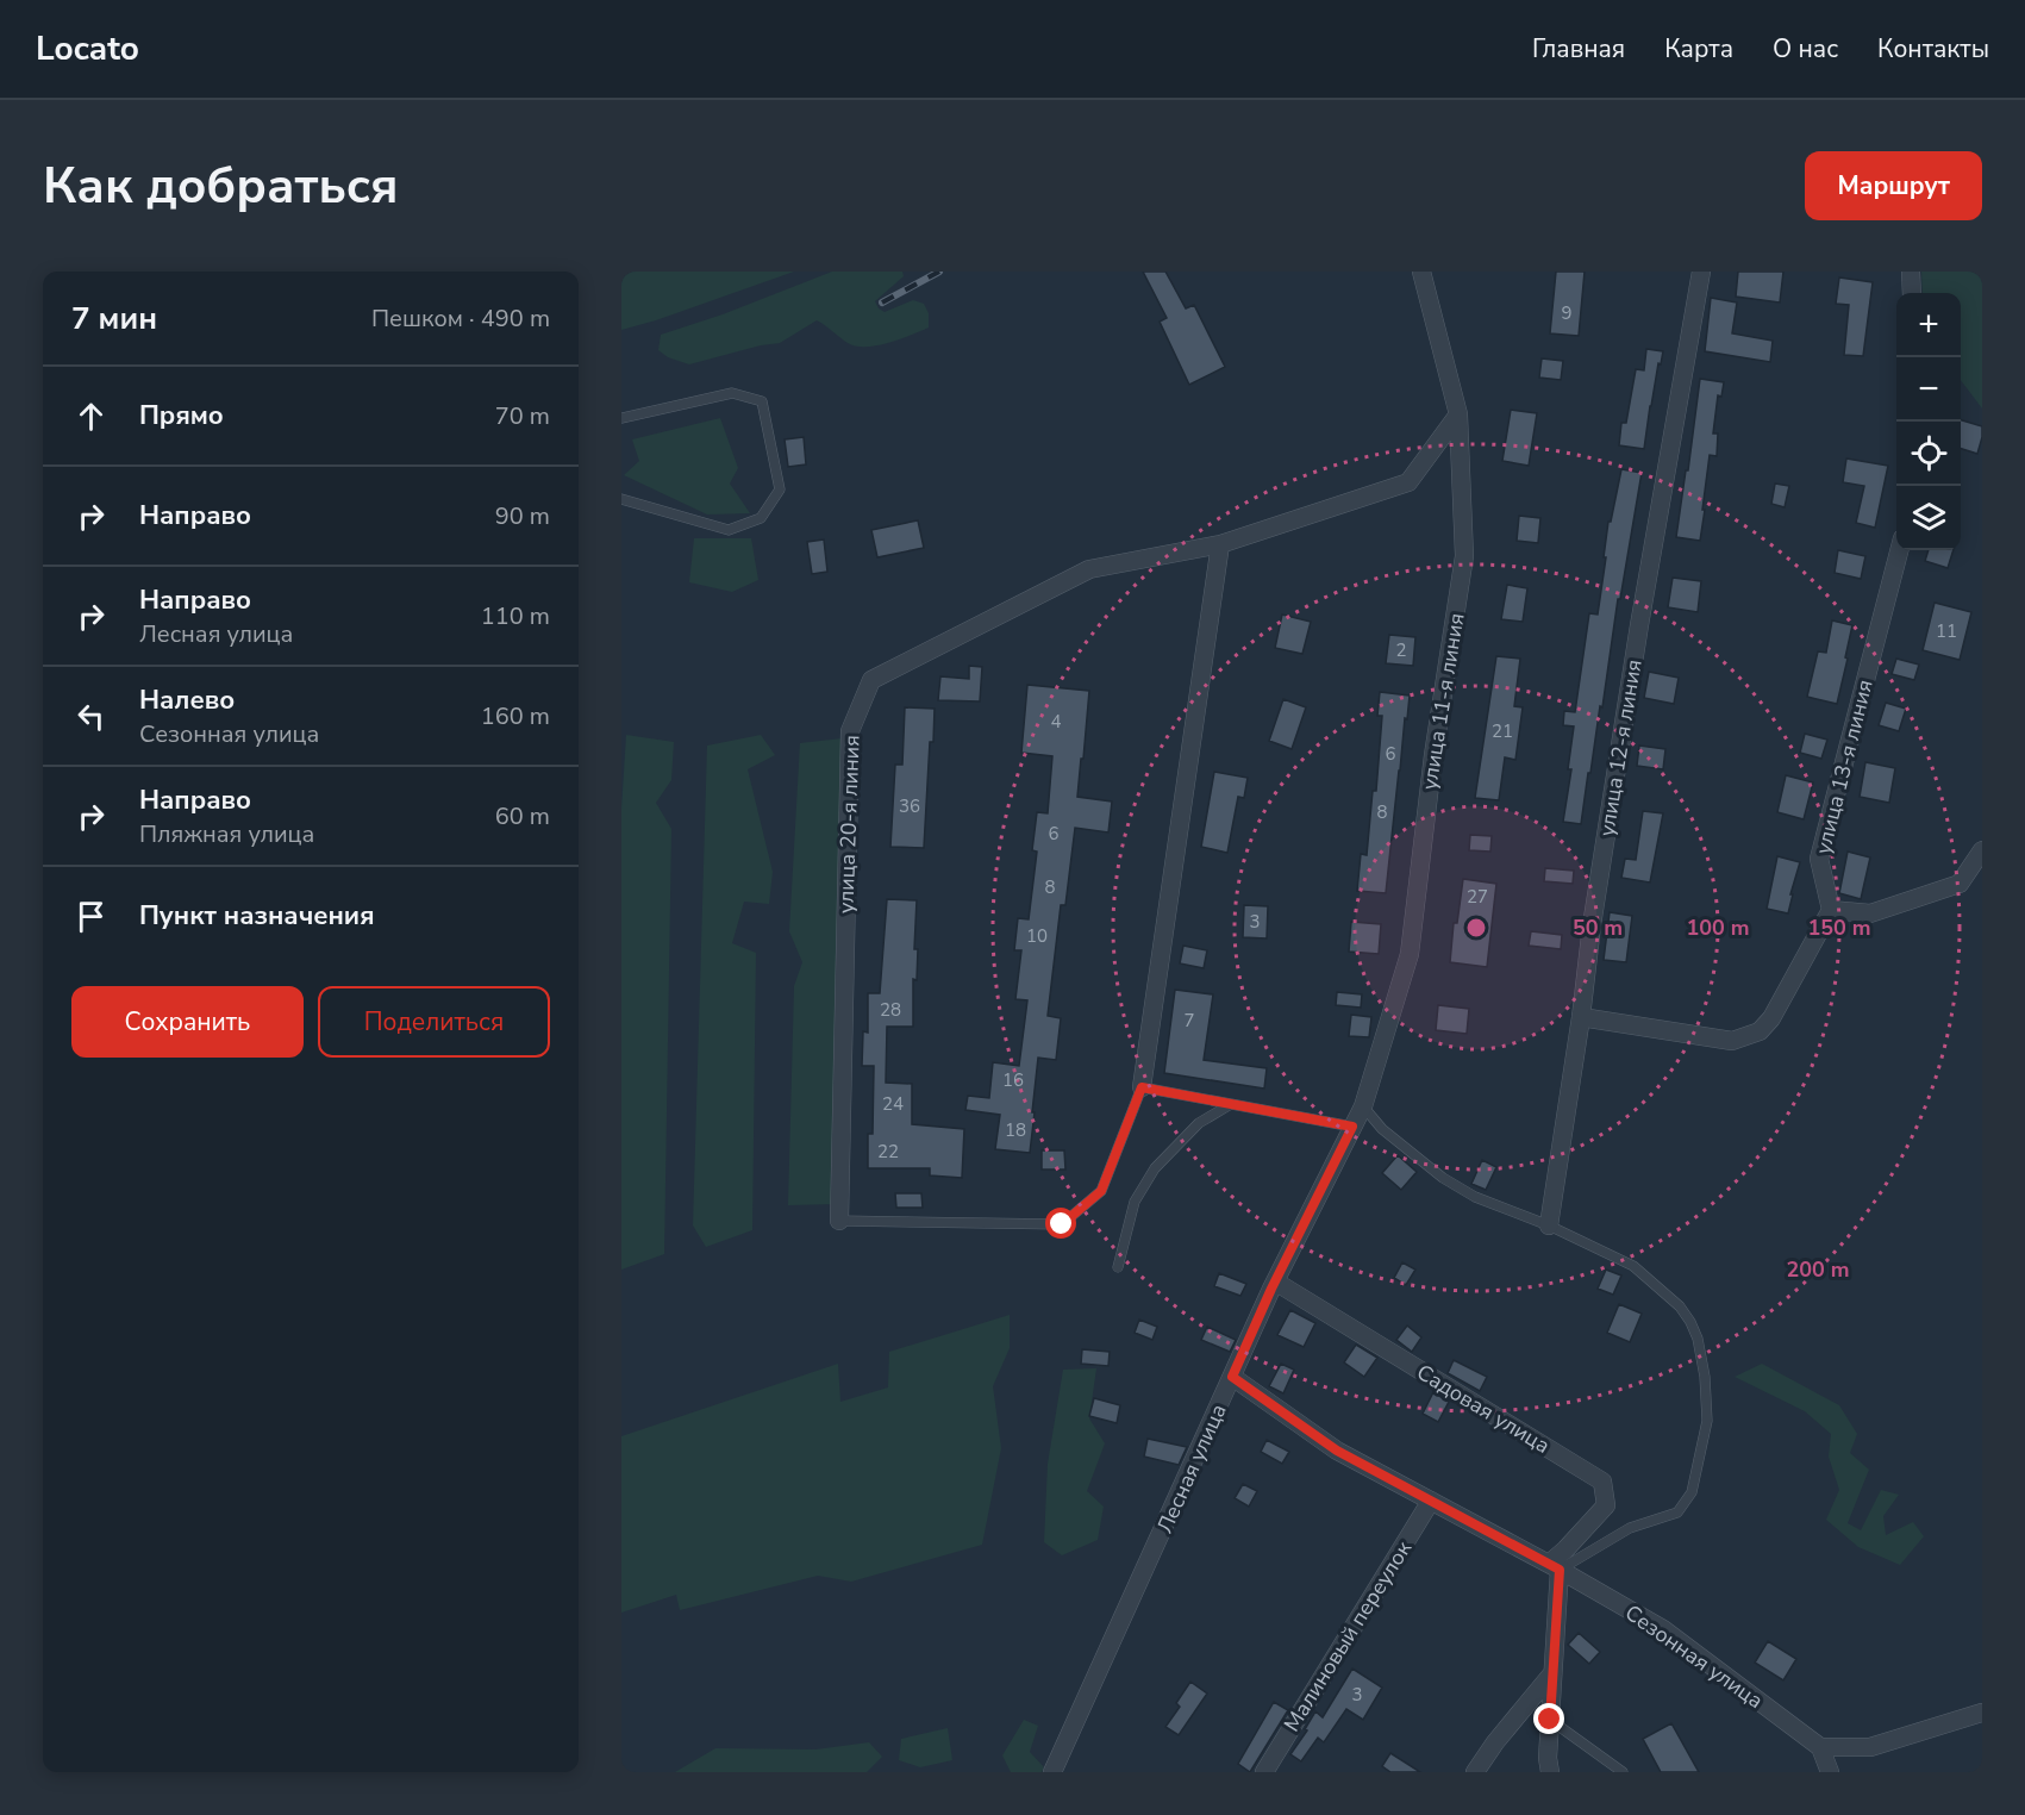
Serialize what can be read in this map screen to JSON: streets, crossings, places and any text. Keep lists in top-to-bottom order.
{
  "streets": {
    "street": [
      "улица 11-я линия",
      "улица 12-я линия",
      "улица 13-я линия",
      "улица 20-я линия",
      "Садовая улица",
      "Лесная улица",
      "Малиновый переулок",
      "Сезонная улица"
    ]
  },
  "crossings": [
    ["улица 11-я линия", "улица 20-я линия"],
    ["улица 11-я линия", "Лесная улица"],
    ["Садовая улица", "Лесная улица"],
    ["Садовая улица", "Сезонная улица"],
    ["Лесная улица", "Сезонная улица"],
    ["Малиновый переулок", "Сезонная улица"]
  ],
  "house_numbers": [
    "9",
    "11",
    "2",
    "4",
    "21",
    "6",
    "36",
    "8",
    "6",
    "8",
    "27",
    "3",
    "10",
    "28",
    "7",
    "16",
    "24",
    "18",
    "22",
    "3"
  ],
  "page": {
    "header": "Locato",
    "nav": [
      "Главная",
      "Карта",
      "О нас",
      "Контакты"
    ],
    "buttons": [
      "Маршрут",
      ["Сохранить", "Поделиться"]
    ],
    "title": "Как добраться",
    "heading": ["7 мин", "Пешком · 490 m"],
    "map_buttons": ["+", "−"],
    "list": [
      ["Прямо", "70 m"],
      ["Направо", "90 m"],
      ["Направо", "Лесная улица", "110 m"],
      ["Налево", "Сезонная улица", "160 m"],
      ["Направо", "Пляжная улица", "60 m"],
      "Пункт назначения"
    ]
  },
  "rings": [
    "50 m",
    "100 m",
    "150 m",
    "200 m"
  ]
}
